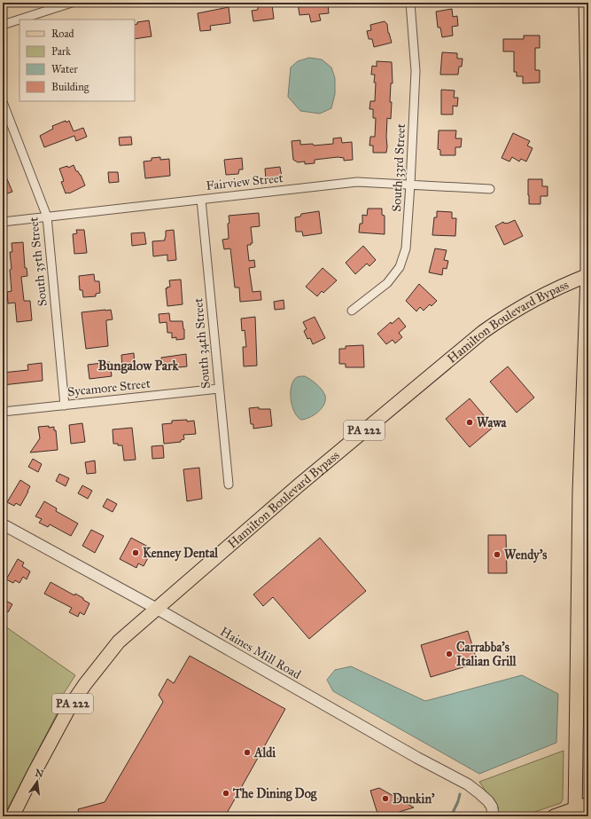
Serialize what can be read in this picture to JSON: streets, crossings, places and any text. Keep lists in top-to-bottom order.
{
  "streets": {
    "main road": ["Hamilton Boulevard Bypass", "PA 222"],
    "street": [
      "South 33rd Street",
      "Fairview Street",
      "South 35th Street",
      "South 34th Street",
      "Sycamore Street",
      "Haines Mill Road"
    ]
  },
  "crossings": [
    ["South 33rd Street", "Fairview Street"],
    ["Fairview Street", "South 35th Street"],
    ["Fairview Street", "South 34th Street"],
    ["South 35th Street", "Sycamore Street"],
    ["Hamilton Boulevard Bypass", "Haines Mill Road"],
    ["South 34th Street", "Sycamore Street"]
  ],
  "districts": ["Bungalow Park"],
  "places": [
    "Wawa",
    "Kenney Dental",
    "Wendy's",
    "Carrabba's Italian Grill",
    "Aldi",
    "The Dining Dog",
    "Dunkin'"
  ],
  "legend": [
    "Road",
    "Park",
    "Water",
    "Building"
  ],
  "north": "top"
}
